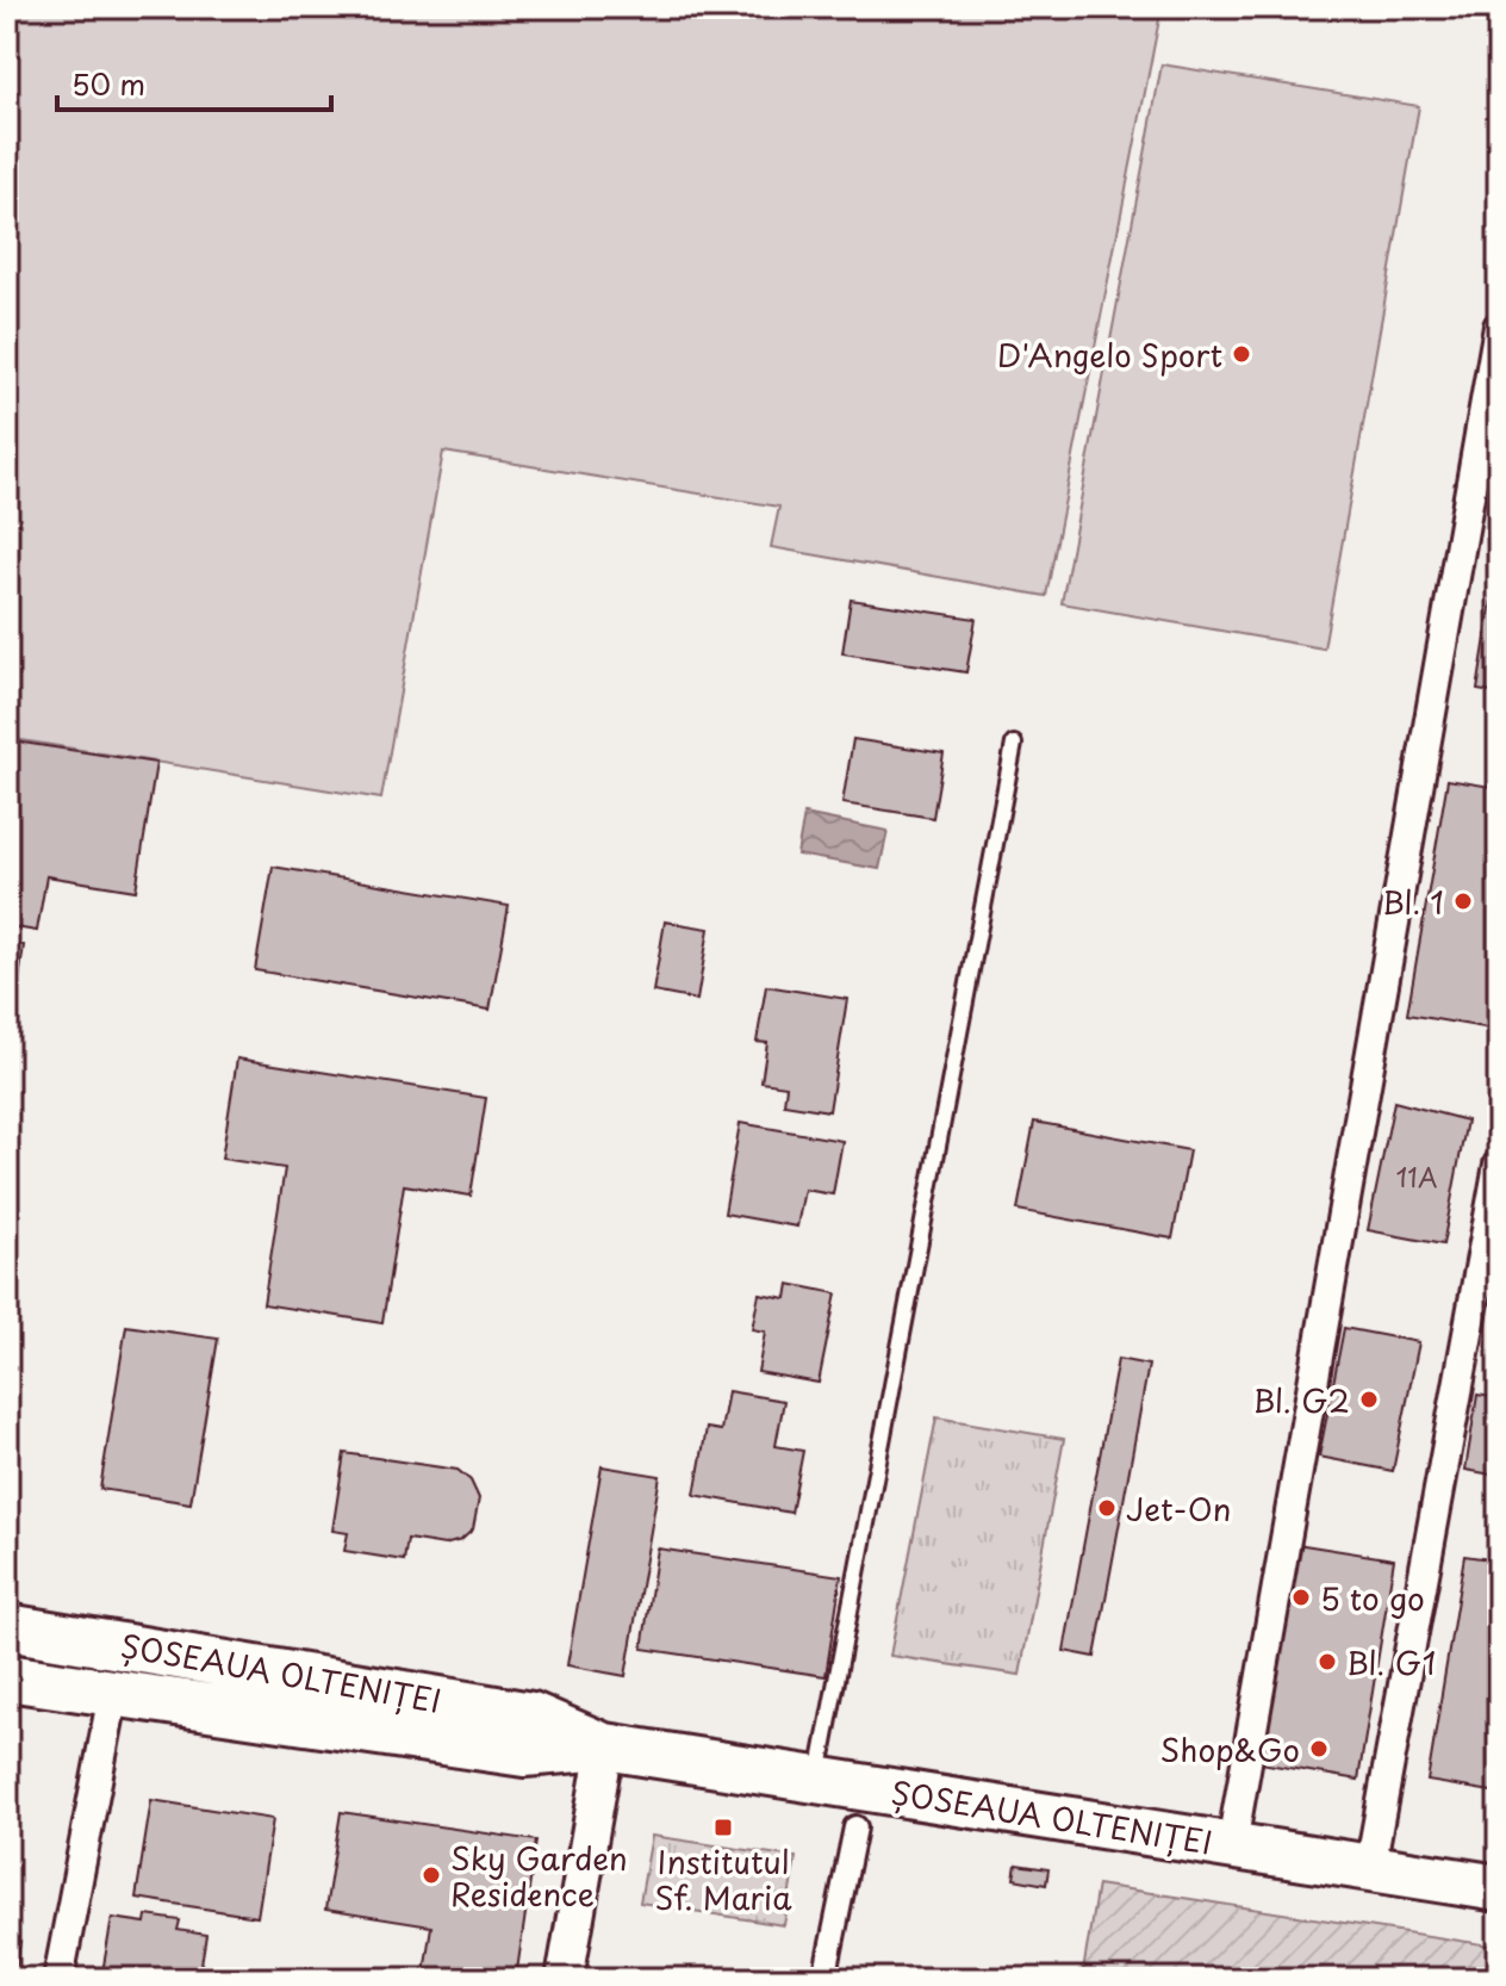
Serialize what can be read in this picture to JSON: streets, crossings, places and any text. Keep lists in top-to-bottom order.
{
  "streets": {
    "main road": ["ȘOSEAUA OLTENIȚEI"]
  },
  "places": {
    "other": [
      "D'Angelo Sport",
      "Bl. 1",
      "Bl. G2",
      "Jet-On",
      "5 to go",
      "Bl. G1",
      "Shop&Go",
      "Sky Garden Residence"
    ],
    "transit": ["Institutul Sf. Maria"]
  },
  "house_numbers": ["11A"],
  "scale_bar": "50 m"
}
